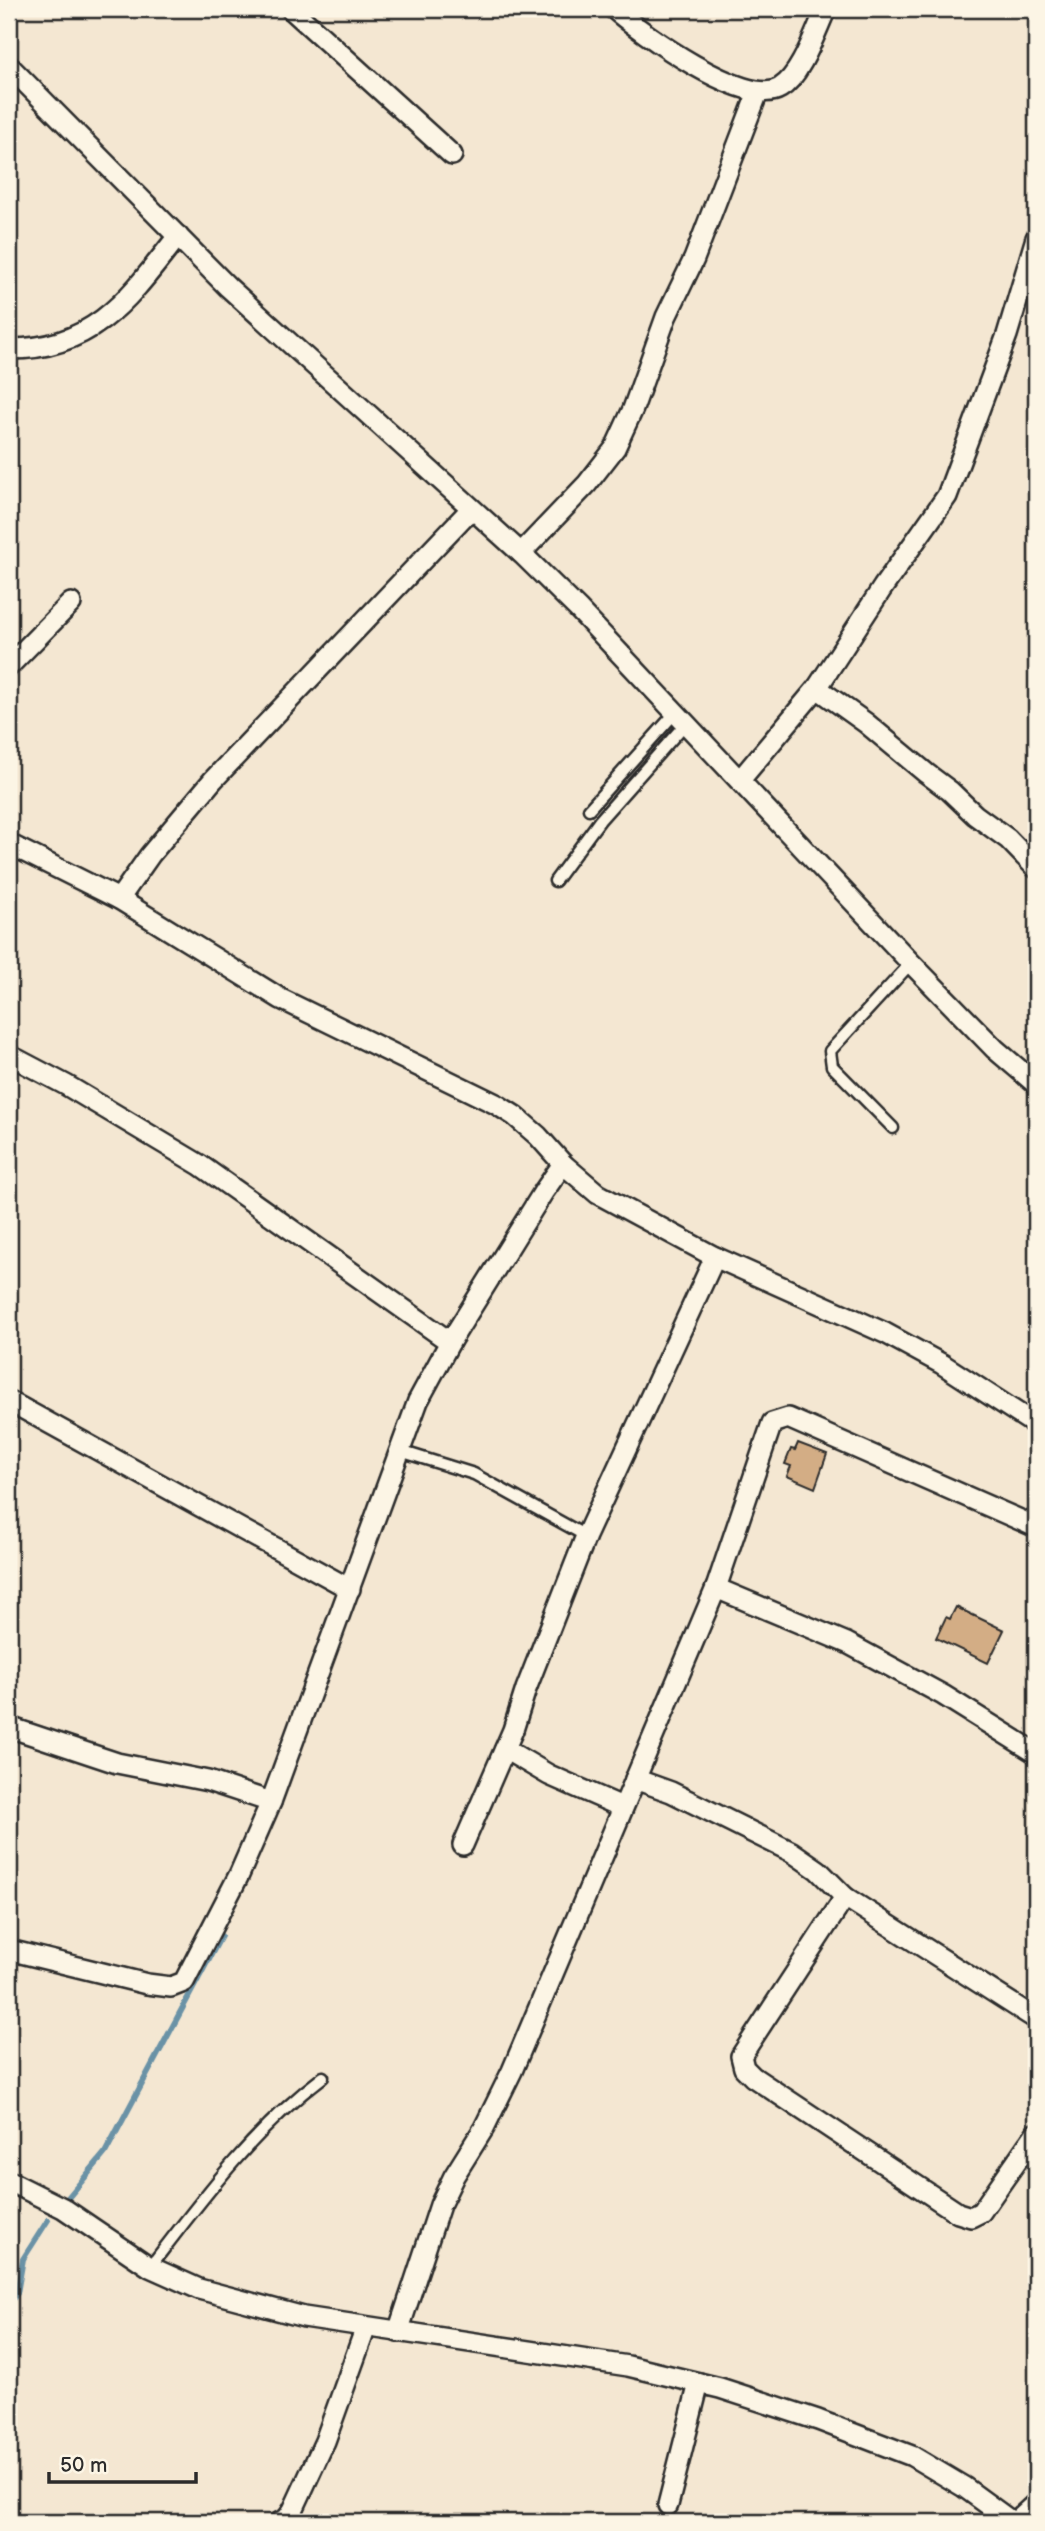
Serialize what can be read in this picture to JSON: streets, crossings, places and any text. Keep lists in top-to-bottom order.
{
  "scale_bar": "50 m"
}
